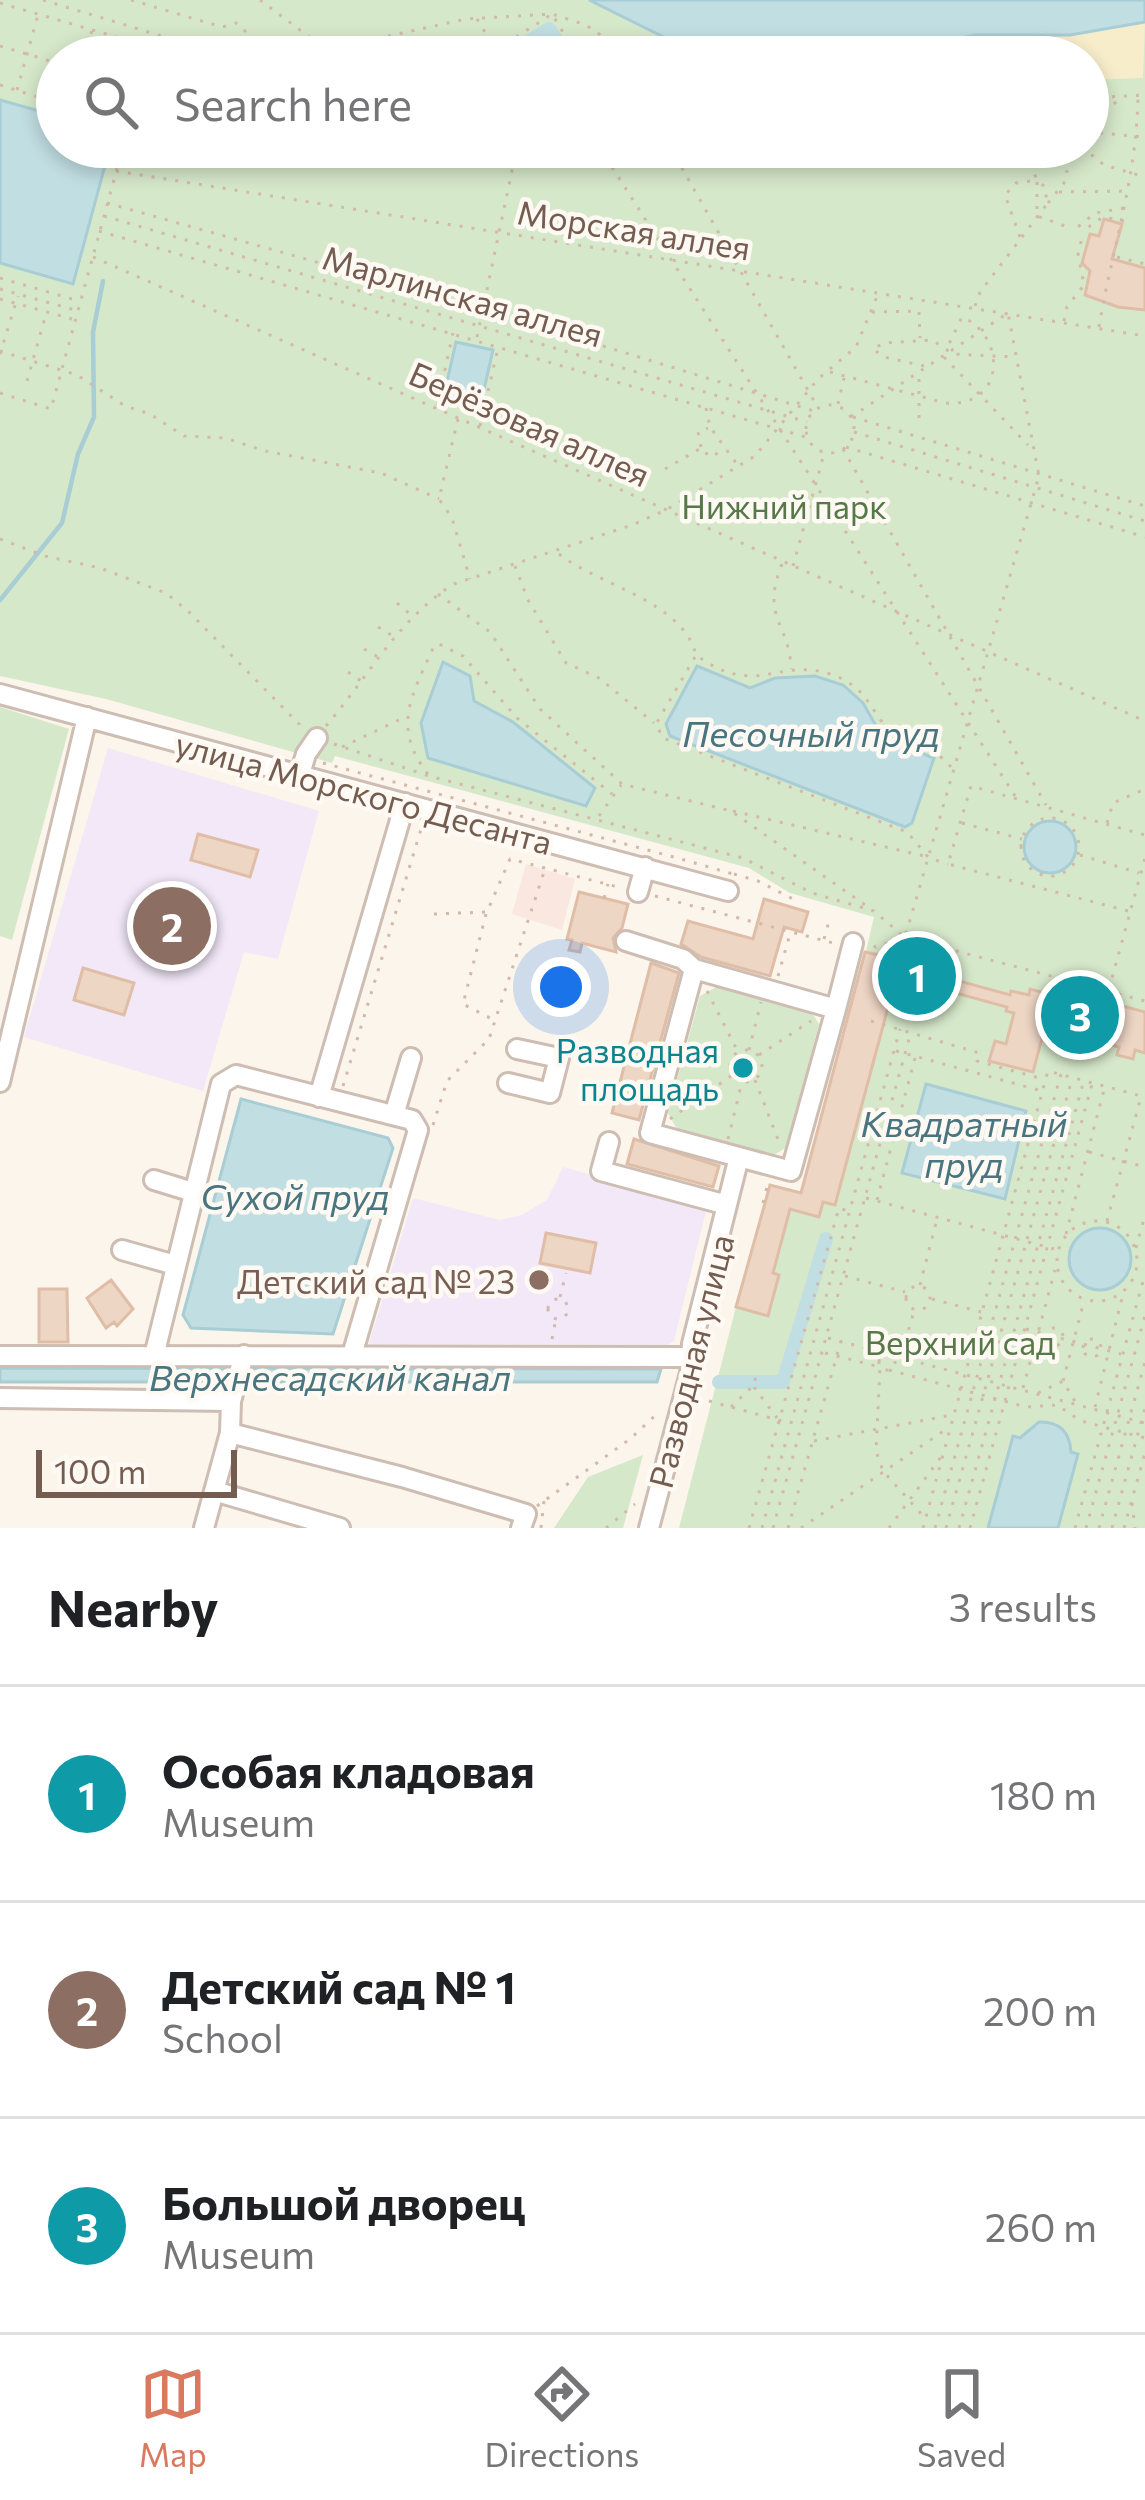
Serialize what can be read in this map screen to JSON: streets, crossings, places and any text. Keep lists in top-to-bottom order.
{
  "streets": {
    "street": ["улица Морского Десанта", "Разводная улица"],
    "path": ["Морская аллея", "Марлинская аллея", "Берёзовая аллея"]
  },
  "water": [
    "Песочный пруд",
    "Квадратный пруд",
    "Сухой пруд",
    "Верхнесадский канал"
  ],
  "parks": ["Нижний парк", "Верхний сад"],
  "places": ["Разводная площадь", "Детский сад № 23"],
  "scale_bar": "100 m",
  "page": {
    "search": "Search here",
    "pins": ["2", "1", "3"],
    "scale": "100 m",
    "heading": ["Nearby", "3 results"],
    "list": [
      {
        "mark": "1",
        "name": "Особая кладовая",
        "note": "Museum",
        "value": "180 m"
      },
      {
        "mark": "2",
        "name": "Детский сад № 1",
        "note": "School",
        "value": "200 m"
      },
      {
        "mark": "3",
        "name": "Большой дворец",
        "note": "Museum",
        "value": "260 m"
      }
    ],
    "nav": ["Map", "Directions", "Saved"]
  }
}
